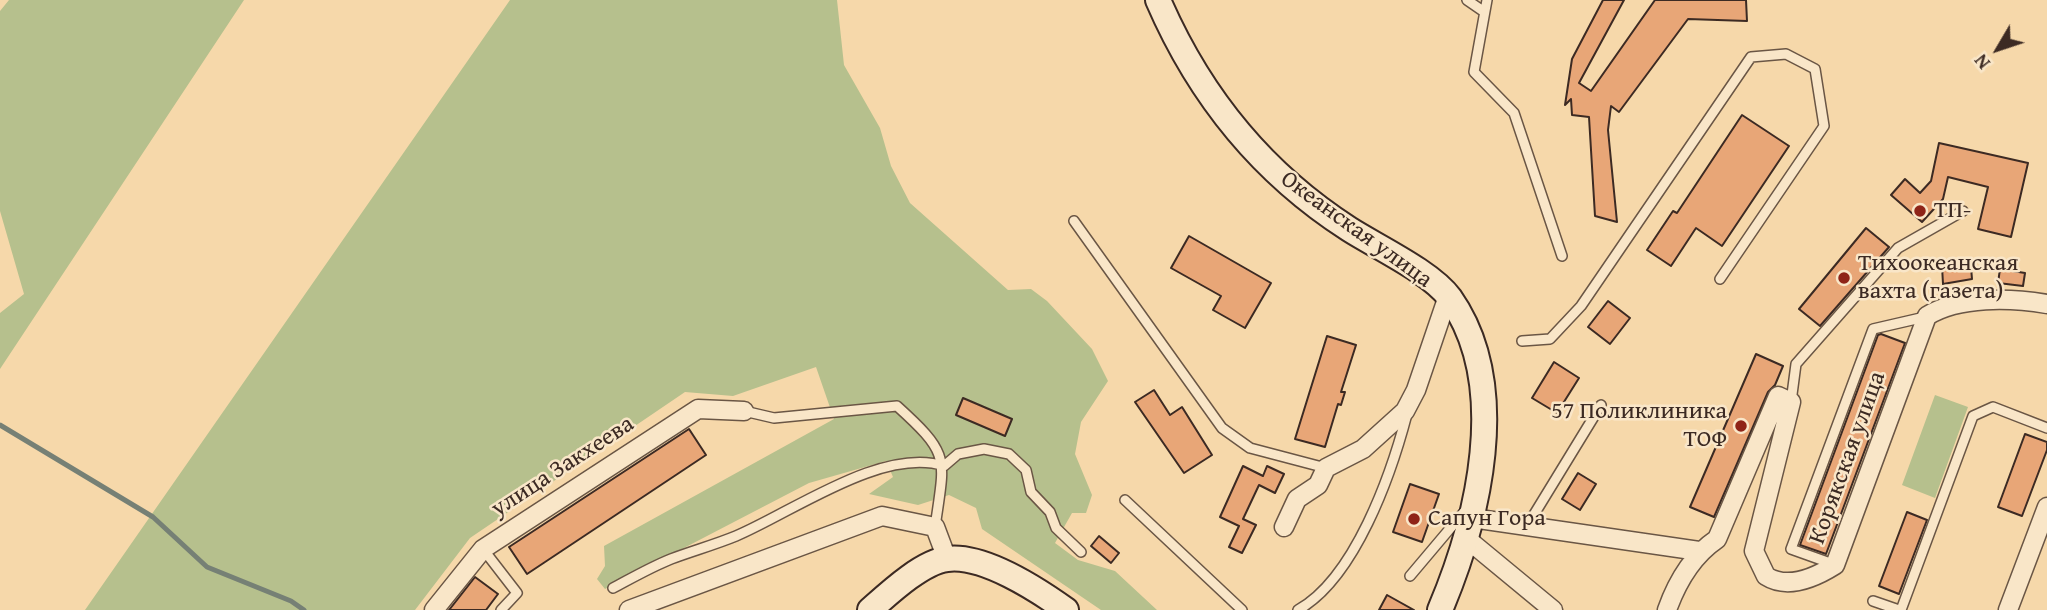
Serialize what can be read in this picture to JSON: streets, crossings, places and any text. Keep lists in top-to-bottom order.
{
  "streets": {
    "main road": ["Океанская улица"],
    "street": ["Корякская улица", "улица Закхеева"]
  },
  "places": [
    "ТП-",
    "Тихоокеанская вахта (газета)",
    "57 Поликлиника ТОФ",
    "Сапун Гора"
  ],
  "north": "bottom left"
}
